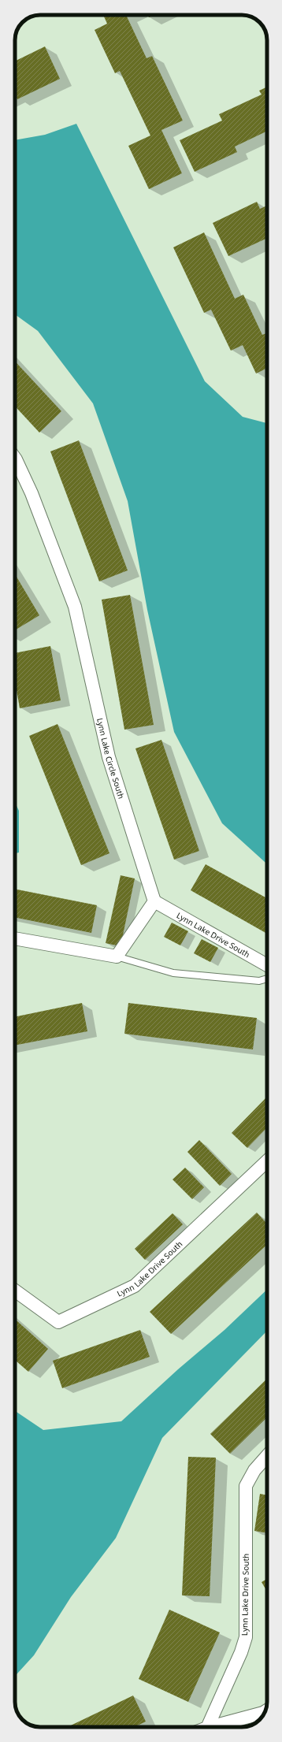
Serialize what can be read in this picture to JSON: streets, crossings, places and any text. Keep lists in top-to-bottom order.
{
  "streets": {
    "street": ["Lynn Lake Circle South", "Lynn Lake Drive South"]
  },
  "crossings": [
    ["Lynn Lake Circle South", "Lynn Lake Drive South"]
  ]
}
